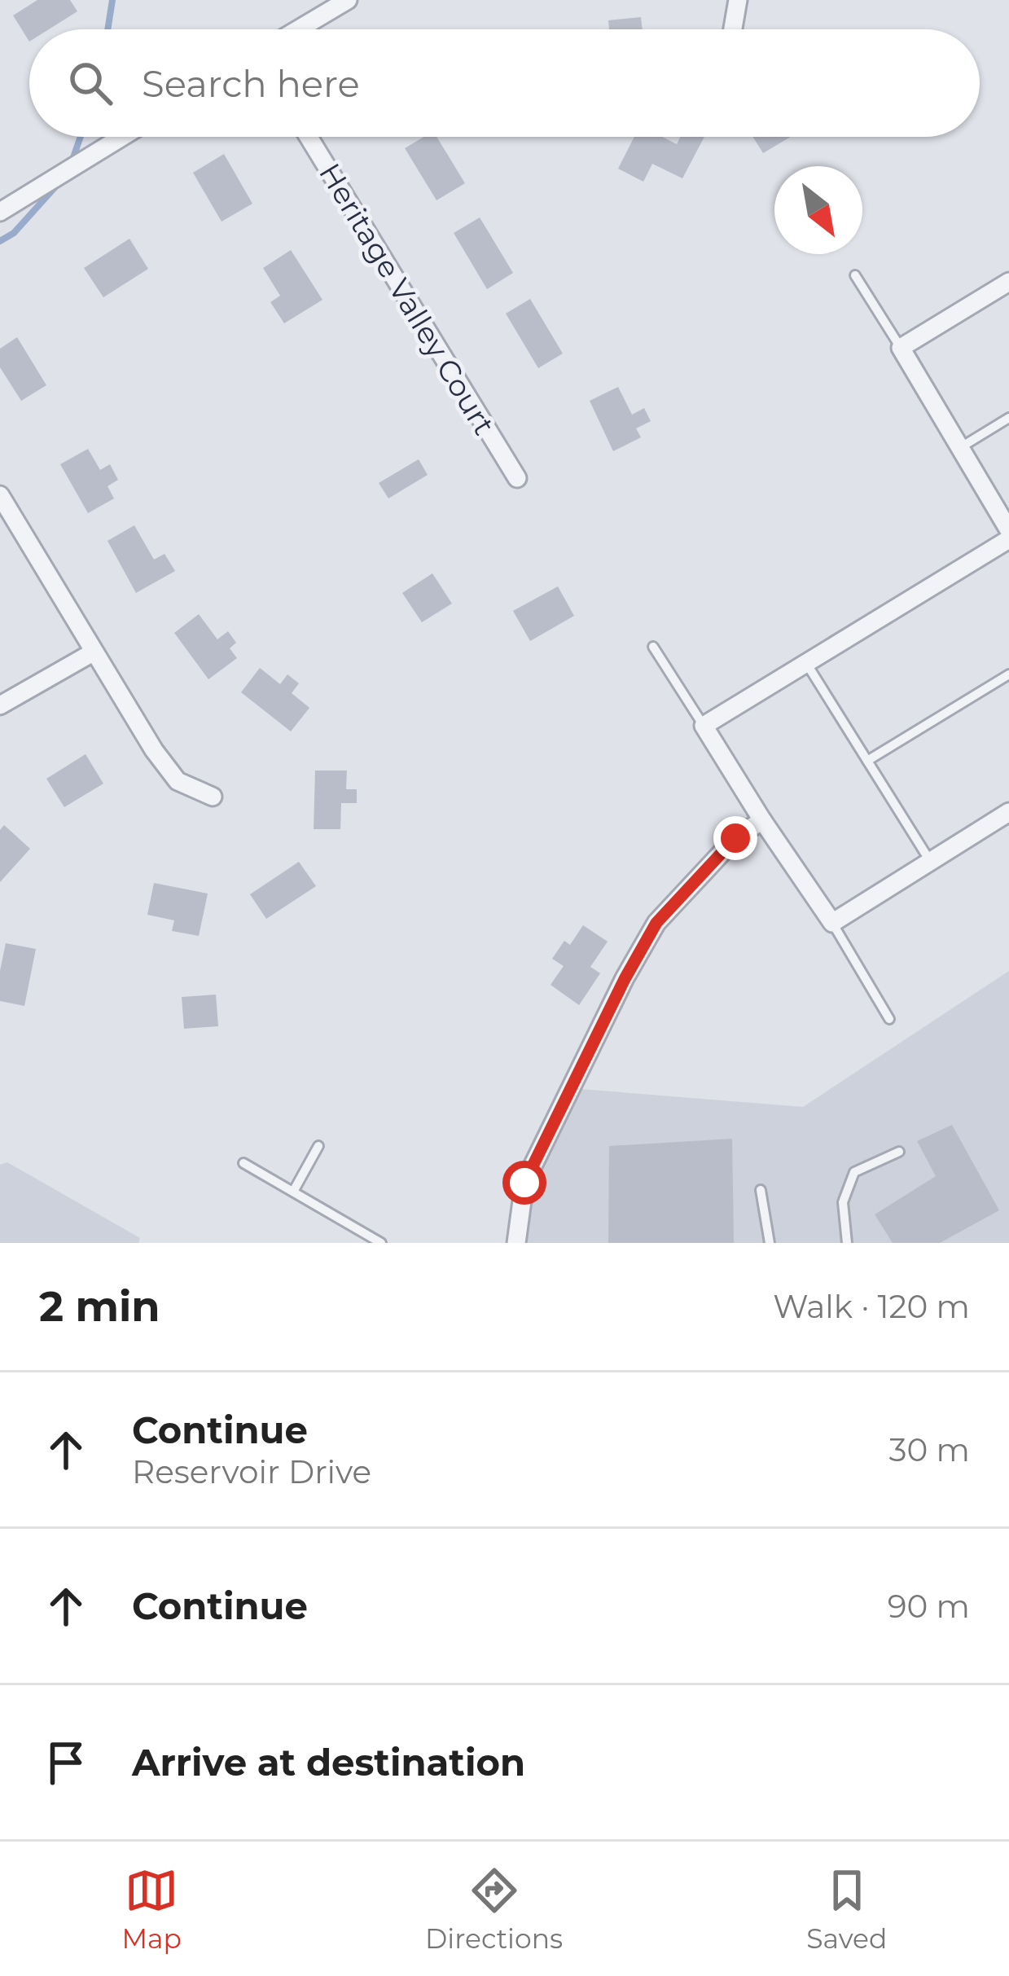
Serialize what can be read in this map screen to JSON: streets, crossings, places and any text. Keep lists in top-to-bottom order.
{
  "streets": {
    "street": ["Heritage Valley Court"]
  },
  "north": "bottom right",
  "page": {
    "search": "Search here",
    "heading": ["2 min", "Walk · 120 m"],
    "list": [
      ["Continue", "Reservoir Drive", "30 m"],
      ["Continue", "90 m"],
      "Arrive at destination"
    ],
    "nav": ["Map", "Directions", "Saved"]
  }
}
